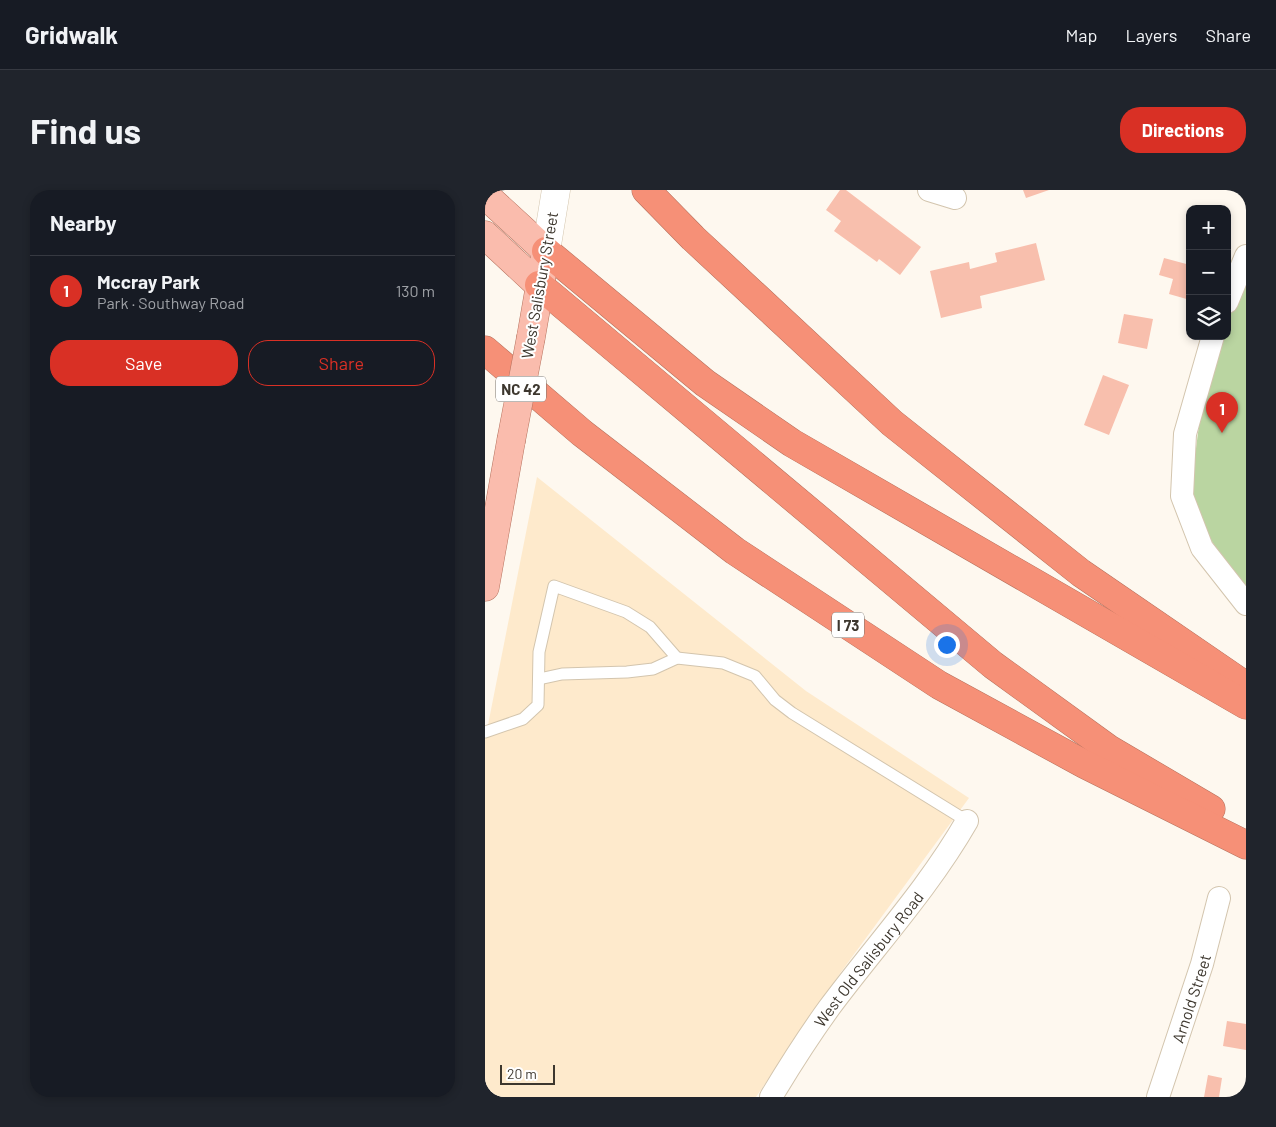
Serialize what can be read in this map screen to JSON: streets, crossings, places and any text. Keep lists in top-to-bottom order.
{
  "streets": {
    "highway": ["I 73"],
    "main road": ["West Salisbury Street", "NC 42"],
    "street": ["West Old Salisbury Road", "Arnold Street"]
  },
  "scale_bar": "20 m",
  "page": {
    "header": "Gridwalk",
    "nav": ["Map", "Layers", "Share"],
    "buttons": [
      "Directions",
      ["Save", "Share"]
    ],
    "title": "Find us",
    "heading": "Nearby",
    "map_buttons": ["+", "−"],
    "list": [
      {
        "mark": "1",
        "name": "Mccray Park",
        "note": "Park · Southway Road",
        "value": "130 m"
      }
    ],
    "pins": "1",
    "scale": "20 m"
  }
}
